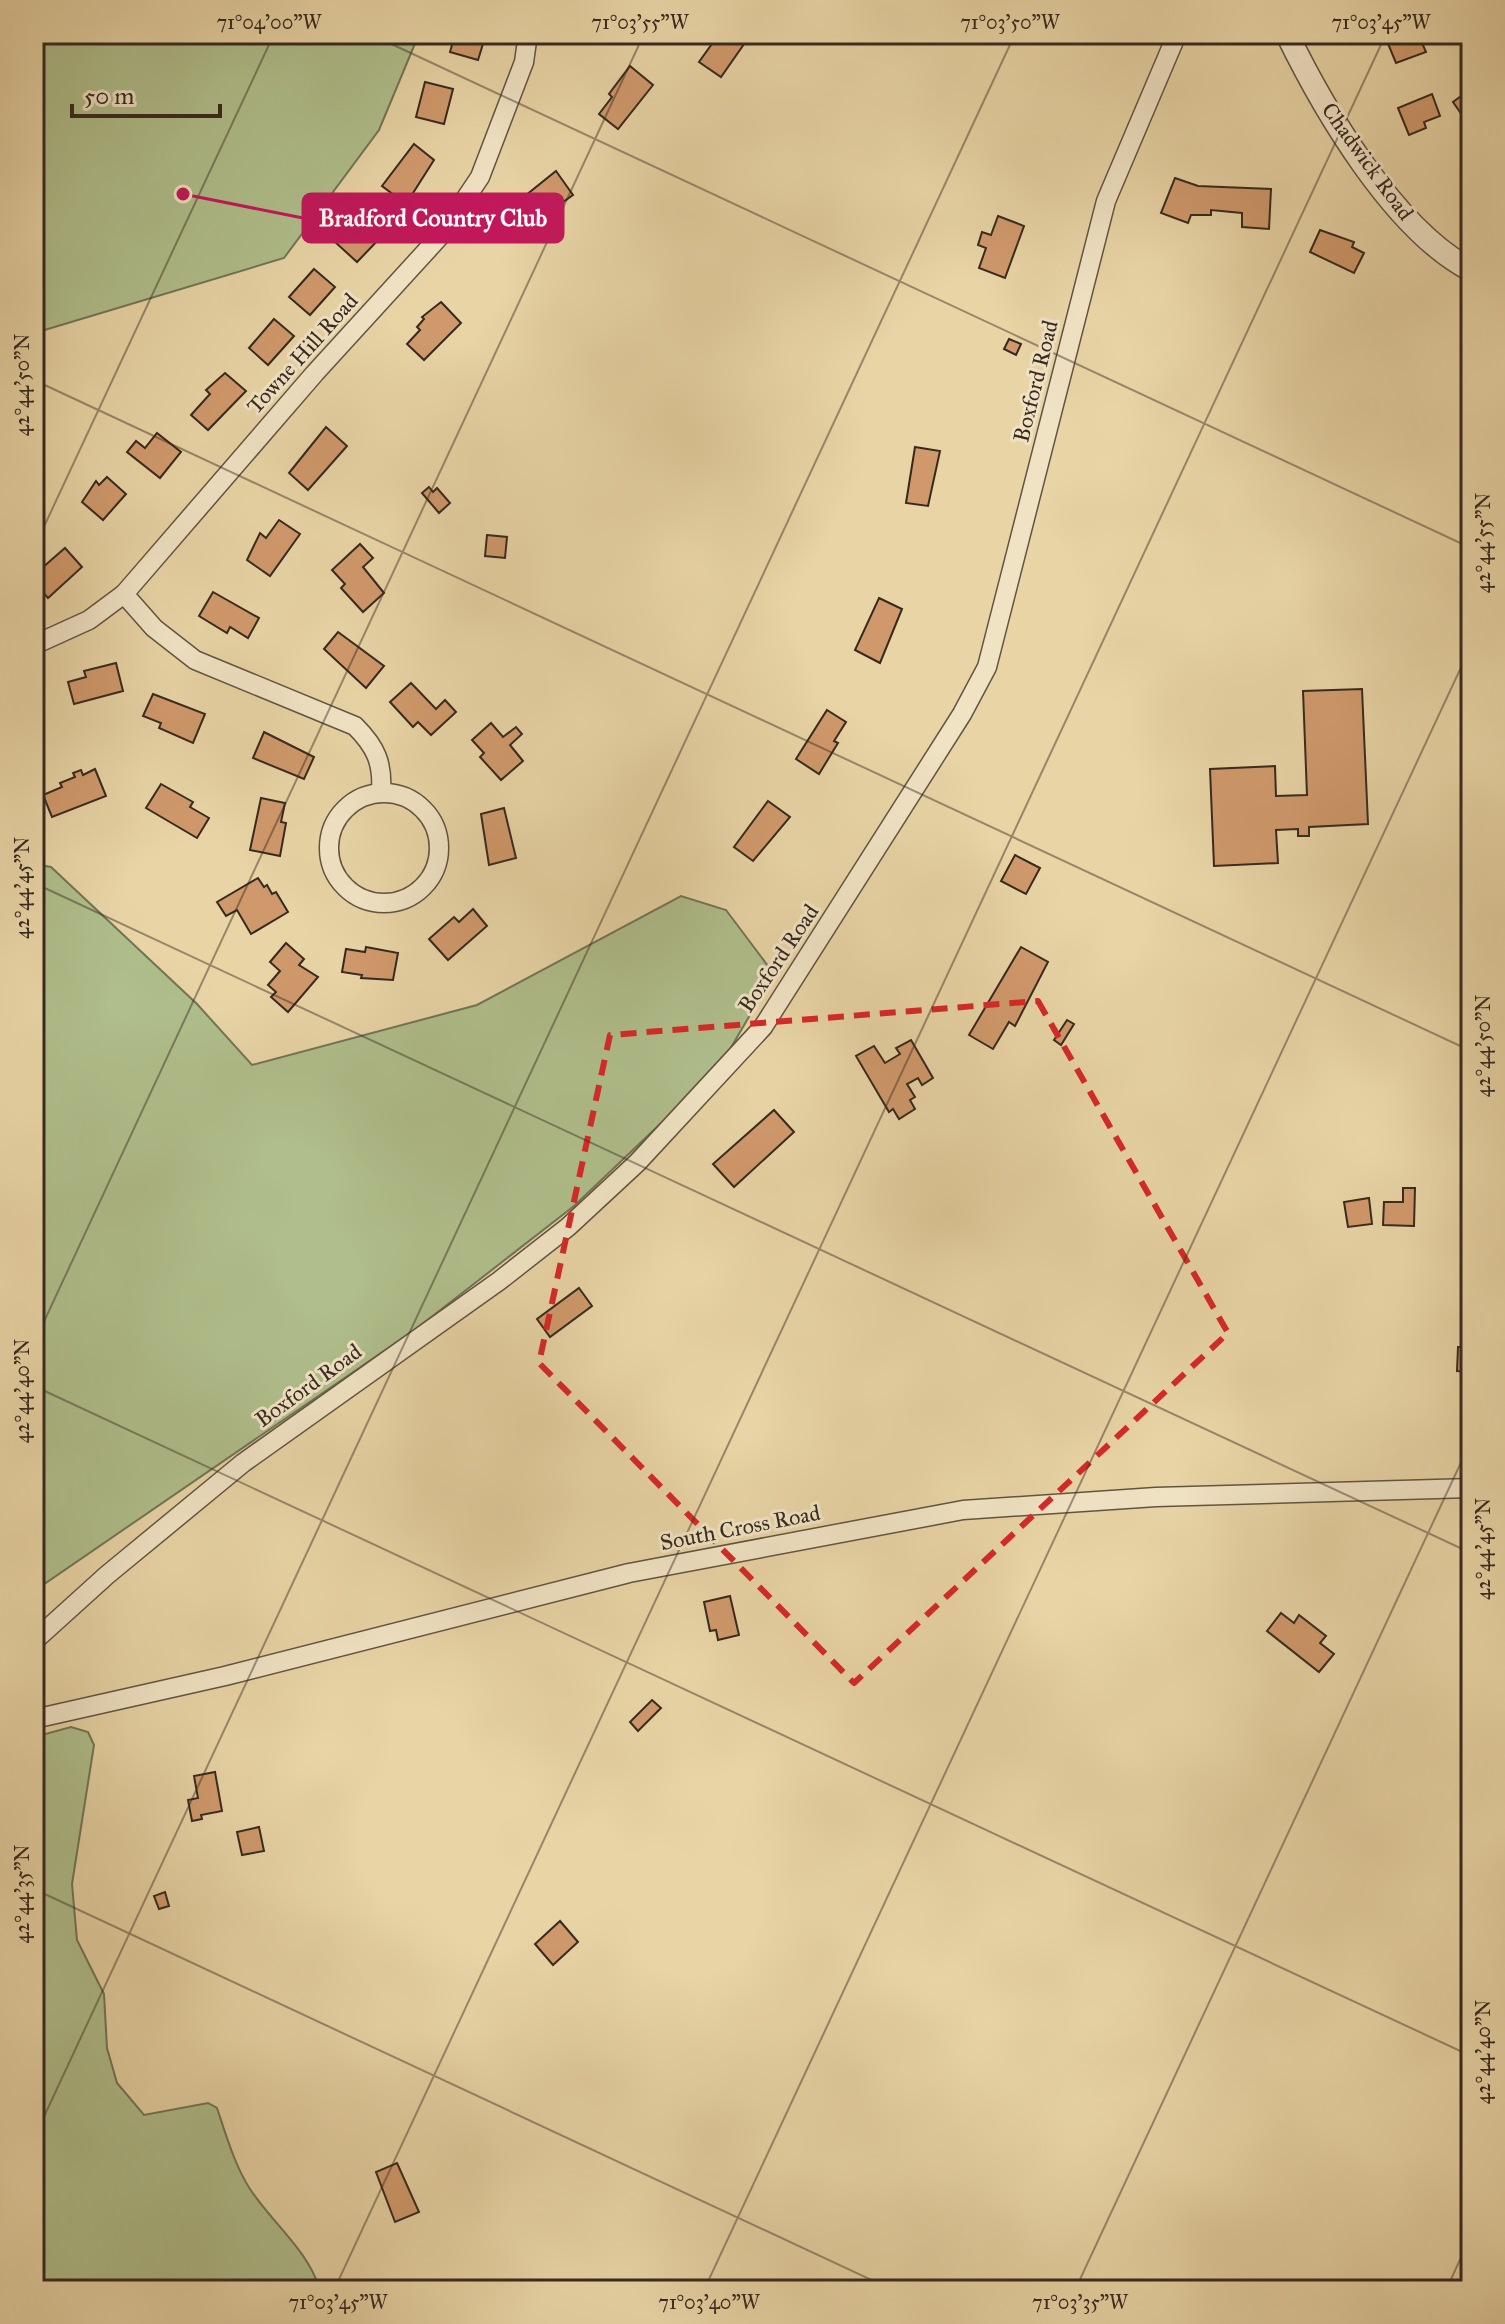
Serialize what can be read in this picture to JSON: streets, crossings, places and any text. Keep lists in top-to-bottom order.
{
  "streets": {
    "street": [
      "Chadwick Road",
      "Towne Hill Road",
      "Boxford Road",
      "South Cross Road"
    ]
  },
  "places": ["Bradford Country Club"],
  "scale_bar": "50 m",
  "coordinates": [
    "71°04'00\"W",
    "71°03'55\"W",
    "71°03'50\"W",
    "71°03'45\"W",
    "42°44'50\"N",
    "42°44'55\"N",
    "42°44'45\"N",
    "42°44'40\"N",
    "42°44'35\"N",
    "71°03'40\"W",
    "71°03'35\"W"
  ]
}
